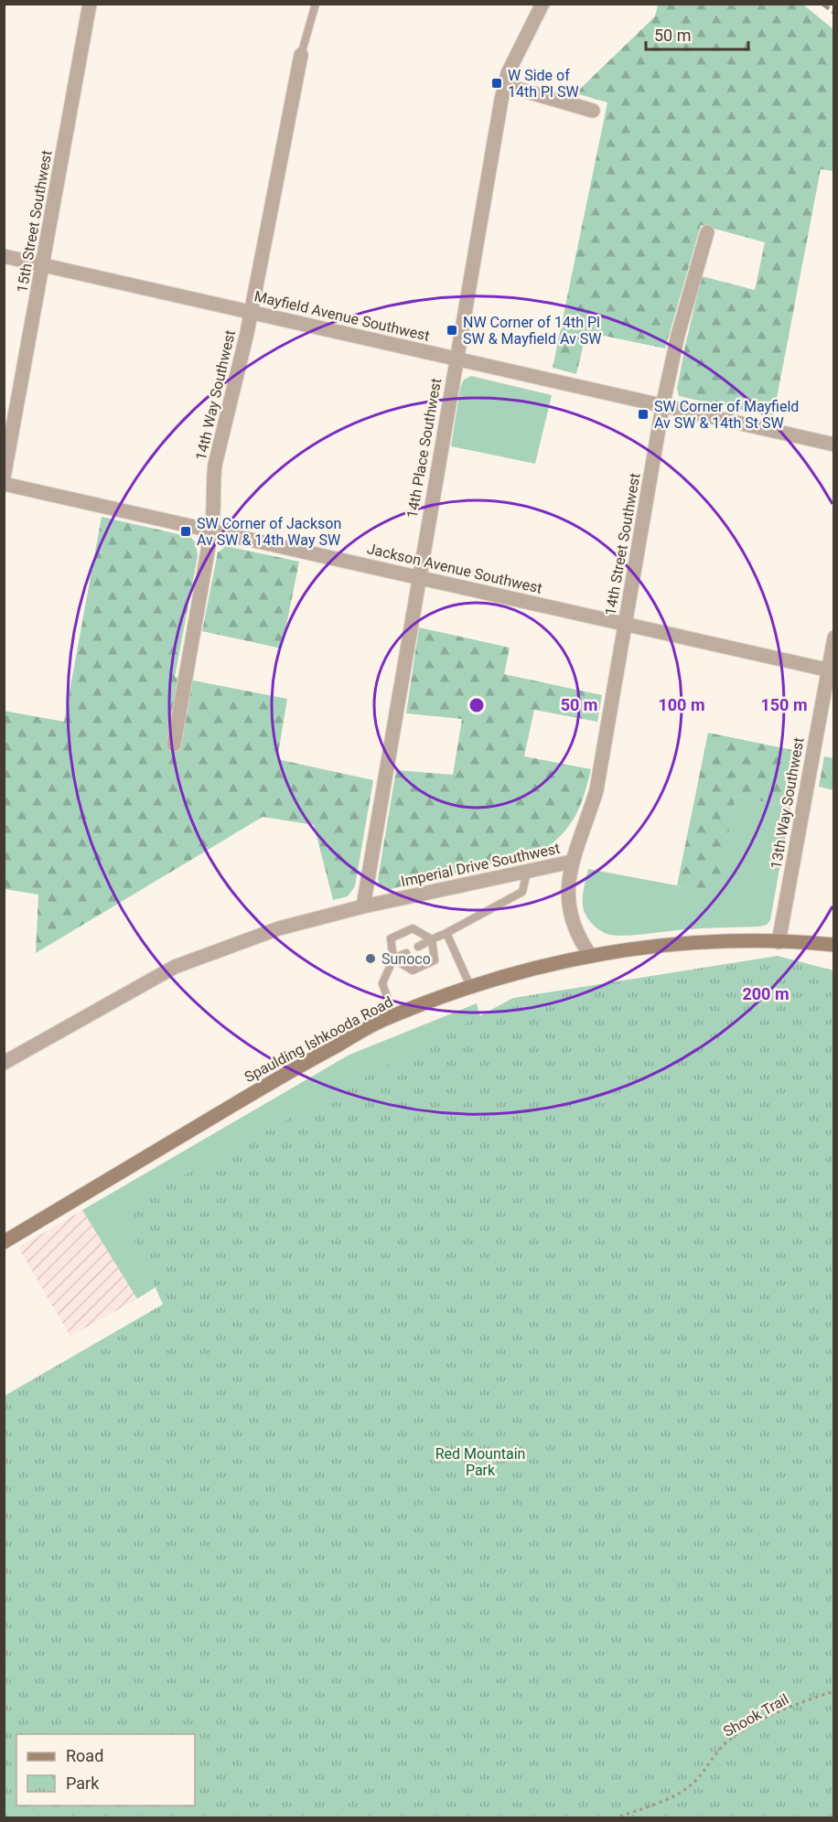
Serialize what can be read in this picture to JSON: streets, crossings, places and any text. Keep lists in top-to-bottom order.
{
  "streets": {
    "street": [
      "15th Street Southwest",
      "Mayfield Avenue Southwest",
      "14th Way Southwest",
      "14th Place Southwest",
      "14th Street Southwest",
      "Jackson Avenue Southwest",
      "13th Way Southwest",
      "Imperial Drive Southwest",
      "Spaulding Ishkooda Road"
    ],
    "path": ["Shook Trail"]
  },
  "crossings": [
    ["15th Street Southwest", "Mayfield Avenue Southwest"],
    ["Mayfield Avenue Southwest", "14th Way Southwest"],
    ["Mayfield Avenue Southwest", "14th Place Southwest"],
    ["Mayfield Avenue Southwest", "14th Street Southwest"],
    ["14th Way Southwest", "Jackson Avenue Southwest"],
    ["14th Place Southwest", "Jackson Avenue Southwest"],
    ["14th Place Southwest", "Imperial Drive Southwest"],
    ["14th Street Southwest", "Jackson Avenue Southwest"],
    ["14th Street Southwest", "Imperial Drive Southwest"],
    ["Jackson Avenue Southwest", "13th Way Southwest"],
    ["13th Way Southwest", "Spaulding Ishkooda Road"],
    ["Imperial Drive Southwest", "Spaulding Ishkooda Road"]
  ],
  "parks": ["Red Mountain Park"],
  "places": {
    "transit": [
      "W Side of 14th Pl SW",
      "NW Corner of 14th Pl SW & Mayfield Av SW",
      "SW Corner of Mayfield Av SW & 14th St SW",
      "SW Corner of Jackson Av SW & 14th Way SW"
    ],
    "other": ["Sunoco"]
  },
  "legend": ["Road", "Park"],
  "scale_bar": "50 m",
  "rings": [
    "50 m",
    "100 m",
    "150 m",
    "200 m"
  ]
}
